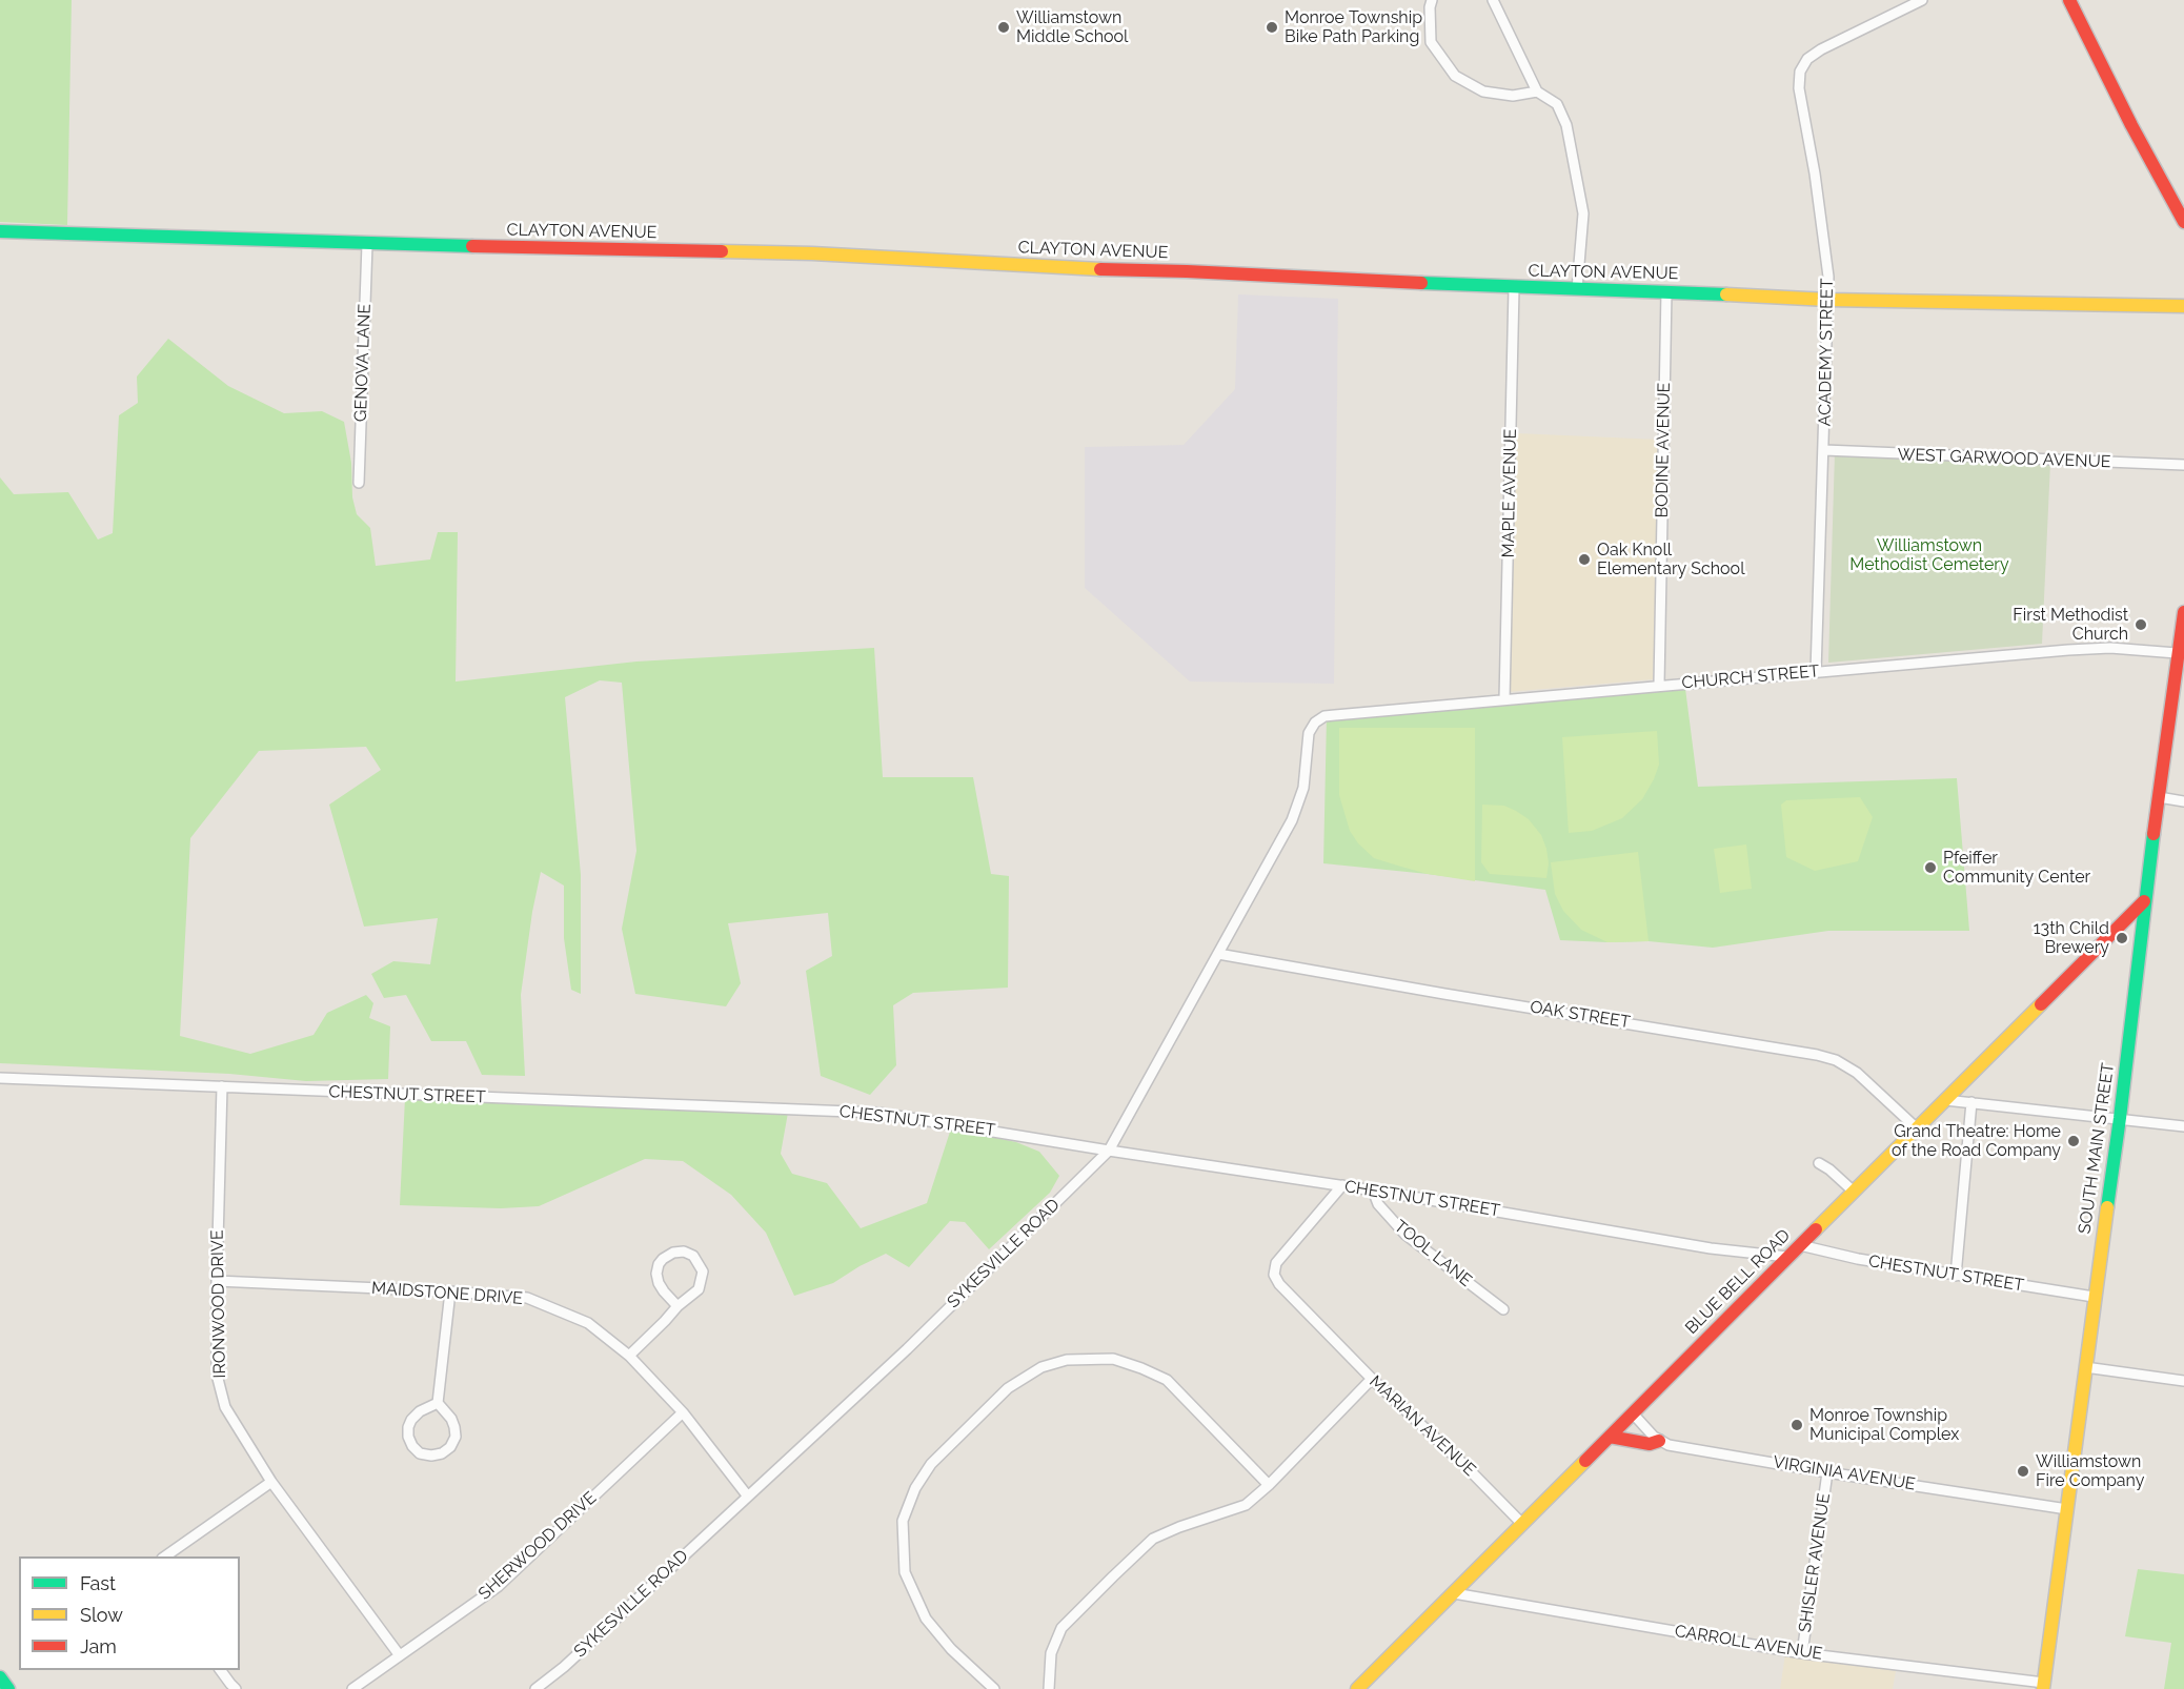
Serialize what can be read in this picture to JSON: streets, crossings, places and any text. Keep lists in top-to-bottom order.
{
  "streets": {
    "main road": ["CLAYTON AVENUE", "SOUTH MAIN STREET", "BLUE BELL ROAD"],
    "street": [
      "ACADEMY STREET",
      "GENOVA LANE",
      "BODINE AVENUE",
      "WEST GARWOOD AVENUE",
      "MAPLE AVENUE",
      "CHURCH STREET",
      "OAK STREET",
      "CHESTNUT STREET",
      "SYKESVILLE ROAD",
      "TOOL LANE",
      "MAIDSTONE DRIVE",
      "IRONWOOD DRIVE",
      "MARIAN AVENUE",
      "VIRGINIA AVENUE",
      "SHERWOOD DRIVE",
      "SHISLER AVENUE",
      "CARROLL AVENUE"
    ]
  },
  "crossings": [
    ["CLAYTON AVENUE", "ACADEMY STREET"],
    ["CLAYTON AVENUE", "GENOVA LANE"],
    ["CLAYTON AVENUE", "BODINE AVENUE"],
    ["CLAYTON AVENUE", "MAPLE AVENUE"],
    ["ACADEMY STREET", "WEST GARWOOD AVENUE"],
    ["ACADEMY STREET", "CHURCH STREET"],
    ["BODINE AVENUE", "CHURCH STREET"],
    ["MAPLE AVENUE", "CHURCH STREET"],
    ["CHURCH STREET", "SOUTH MAIN STREET"],
    ["CHURCH STREET", "SYKESVILLE ROAD"],
    ["OAK STREET", "SYKESVILLE ROAD"],
    ["OAK STREET", "BLUE BELL ROAD"],
    ["CHESTNUT STREET", "SOUTH MAIN STREET"],
    ["CHESTNUT STREET", "SYKESVILLE ROAD"],
    ["CHESTNUT STREET", "TOOL LANE"],
    ["CHESTNUT STREET", "BLUE BELL ROAD"],
    ["CHESTNUT STREET", "IRONWOOD DRIVE"],
    ["CHESTNUT STREET", "MARIAN AVENUE"],
    ["SOUTH MAIN STREET", "BLUE BELL ROAD"],
    ["SOUTH MAIN STREET", "VIRGINIA AVENUE"],
    ["SOUTH MAIN STREET", "CARROLL AVENUE"],
    ["SYKESVILLE ROAD", "MAIDSTONE DRIVE"],
    ["BLUE BELL ROAD", "MARIAN AVENUE"],
    ["BLUE BELL ROAD", "CARROLL AVENUE"],
    ["MAIDSTONE DRIVE", "IRONWOOD DRIVE"],
    ["MAIDSTONE DRIVE", "SHERWOOD DRIVE"],
    ["IRONWOOD DRIVE", "SHERWOOD DRIVE"],
    ["VIRGINIA AVENUE", "SHISLER AVENUE"],
    ["SHISLER AVENUE", "CARROLL AVENUE"]
  ],
  "parks": ["Williamstown Methodist Cemetery"],
  "places": [
    "Williamstown Middle School",
    "Monroe Township Bike Path Parking",
    "Oak Knoll Elementary School",
    "First Methodist Church",
    "Pfeiffer Community Center",
    "13th Child Brewery",
    "Grand Theatre: Home of the Road Company",
    "Monroe Township Municipal Complex",
    "Williamstown Fire Company"
  ],
  "legend": ["Fast", "Slow", "Jam"]
}
